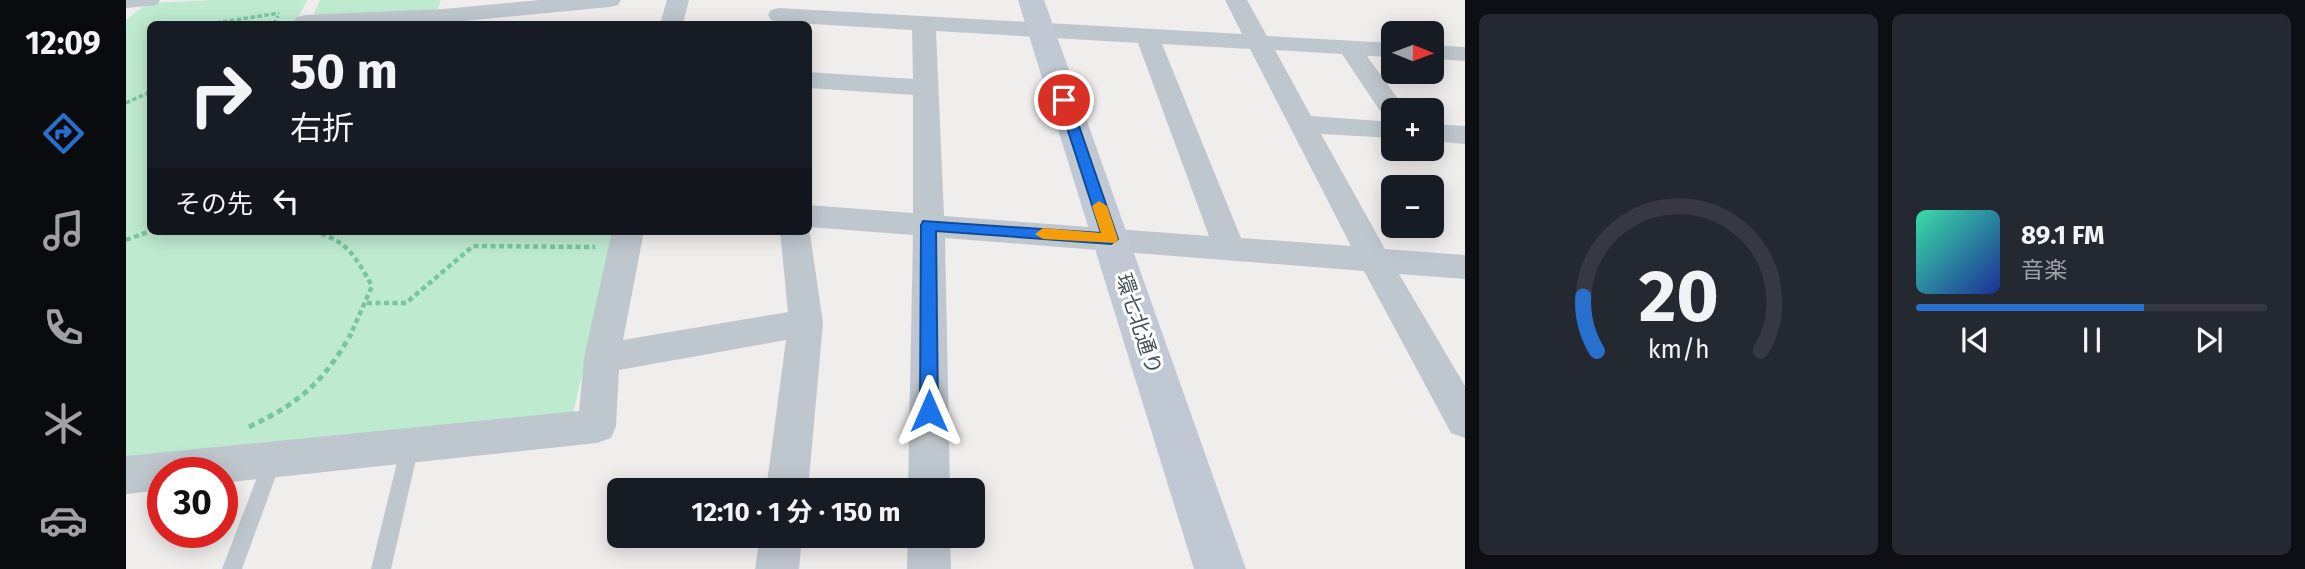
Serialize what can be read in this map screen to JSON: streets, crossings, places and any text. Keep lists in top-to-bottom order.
{
  "streets": {
    "street": ["環七北通り"]
  },
  "north": "right",
  "page": {
    "tabs": "12:09",
    "map_buttons": ["+", "−"],
    "turn": ["50 m", "右折"],
    "then": "その先",
    "song": ["89.1 FM", "音楽"],
    "limit": "30",
    "trip": "12:10 · 1 分 · 150 m",
    "gauge": ["20", "km/h"]
  }
}
